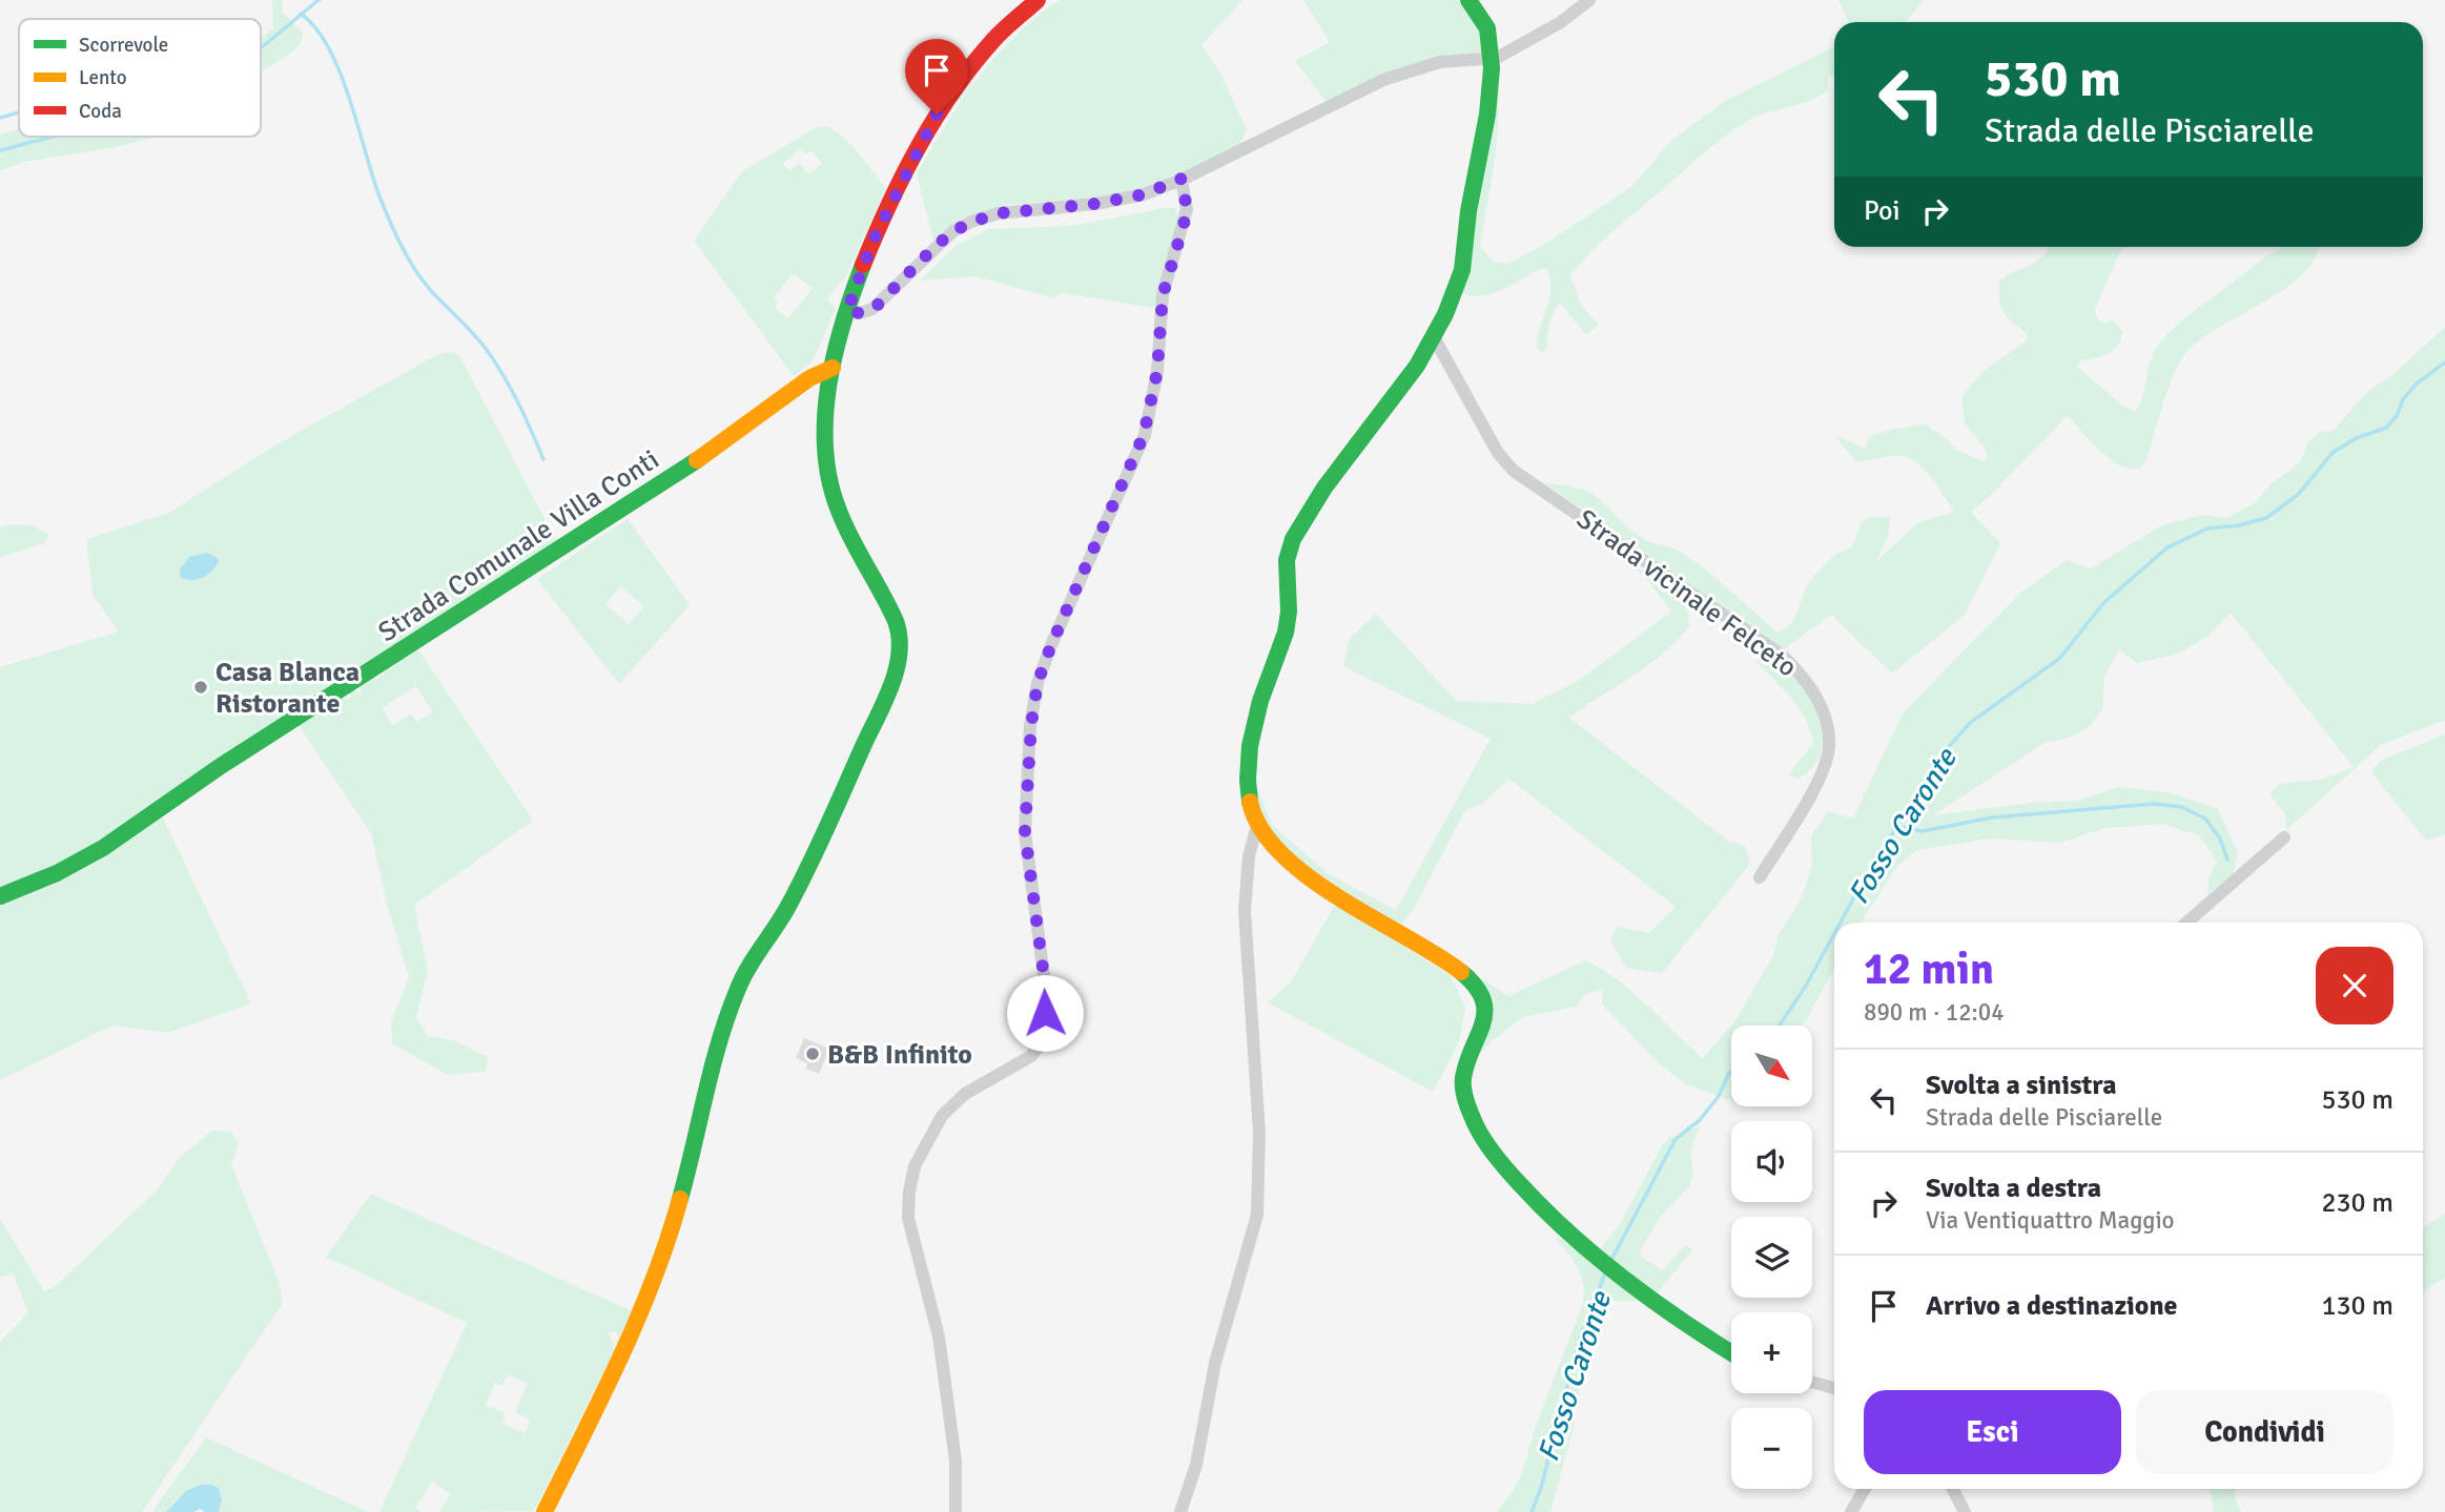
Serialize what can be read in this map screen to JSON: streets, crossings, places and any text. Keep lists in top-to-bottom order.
{
  "streets": {
    "street": ["Strada Comunale Villa Conti", "Strada vicinale Felceto"]
  },
  "water": ["Fosso Caronte"],
  "places": ["Casa Blanca Ristorante", "B&B Infinito"],
  "legend": ["Scorrevole", "Lento", "Coda"],
  "north": "bottom right",
  "page": {
    "turn": ["530 m", "Strada delle Pisciarelle"],
    "then": "Poi",
    "heading": ["12 min", "890 m · 12:04"],
    "map_buttons": ["+", "−"],
    "list": [
      {
        "name": "Svolta a sinistra",
        "note": "Strada delle Pisciarelle",
        "value": "530 m"
      },
      {
        "name": "Svolta a destra",
        "note": "Via Ventiquattro Maggio",
        "value": "230 m"
      },
      {
        "name": "Arrivo a destinazione",
        "value": "130 m"
      }
    ],
    "buttons": ["Esci", "Condividi"]
  }
}
